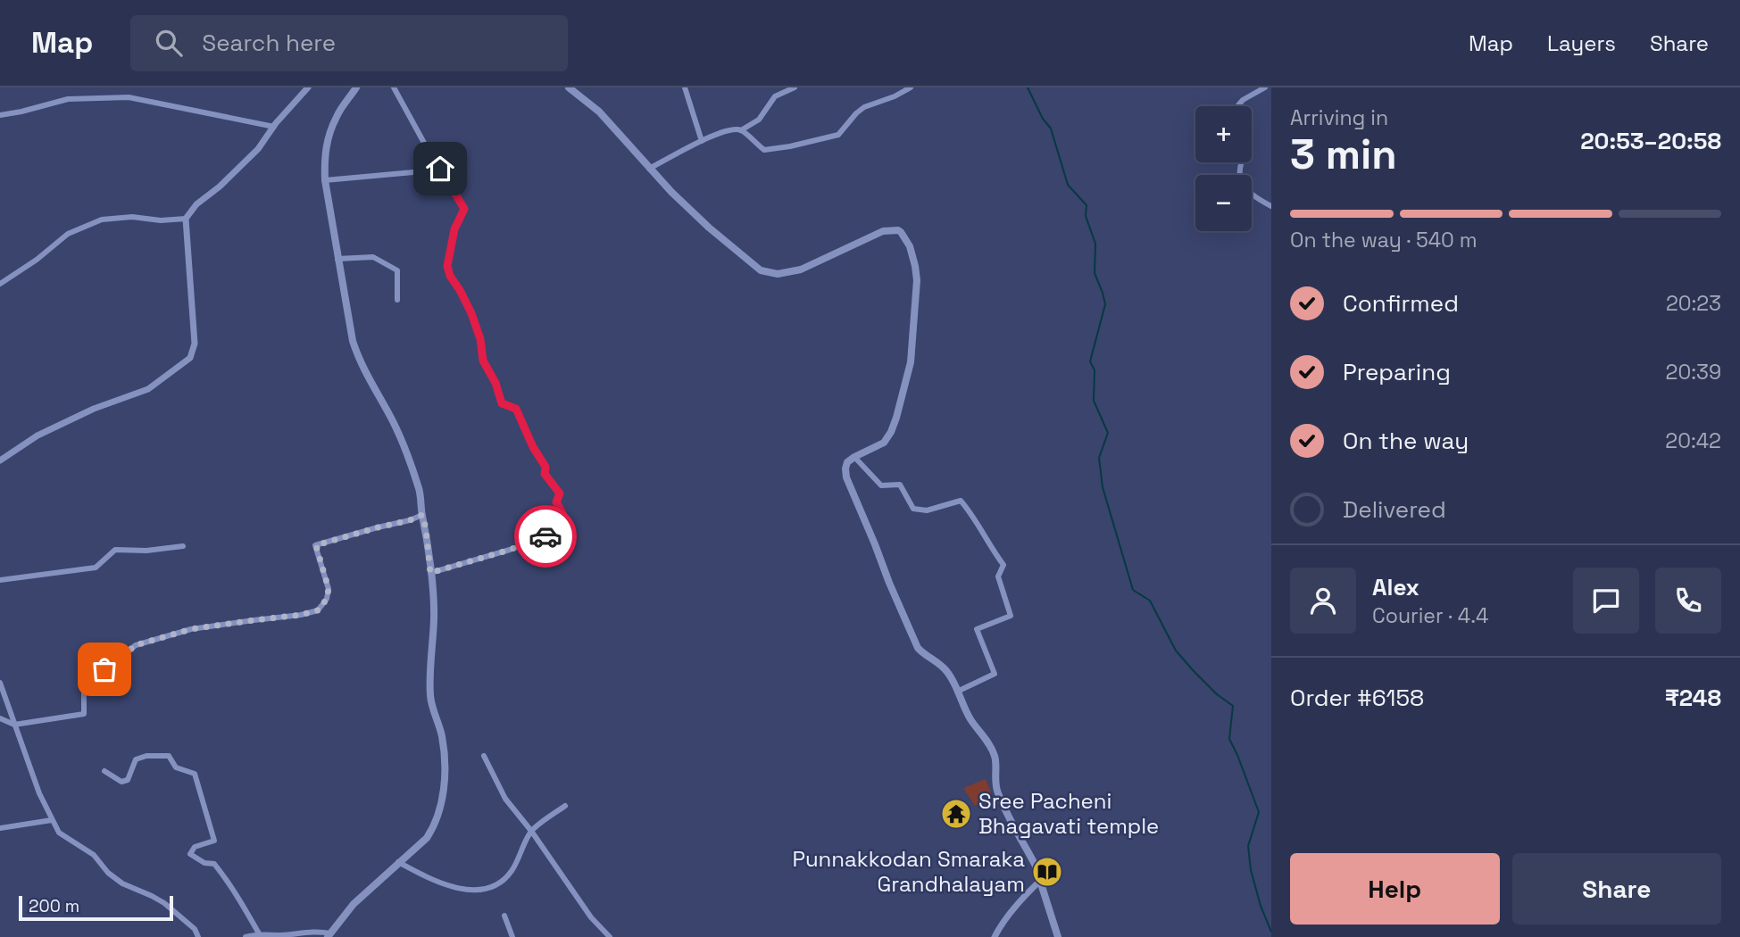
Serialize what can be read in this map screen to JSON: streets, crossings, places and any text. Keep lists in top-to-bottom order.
{
  "places": {
    "temple": ["Sree Pacheni Bhagavati temple"],
    "library": ["Punnakkodan Smaraka Grandhalayam"]
  },
  "scale_bar": "200 m",
  "page": {
    "header": "Map",
    "search": "Search here",
    "nav": ["Map", "Layers", "Share"],
    "heading": ["3 min", "Arriving in", "20:53–20:58"],
    "panel": [
      "Alex",
      "Courier · 4.4",
      "Order #6158",
      "₹248"
    ],
    "map_buttons": ["+", "−"],
    "bar": "On the way · 540 m",
    "list": [
      ["Confirmed", "20:23"],
      ["Preparing", "20:39"],
      ["On the way", "20:42"],
      "Delivered"
    ],
    "buttons": ["Help", "Share"],
    "scale": "200 m"
  }
}
